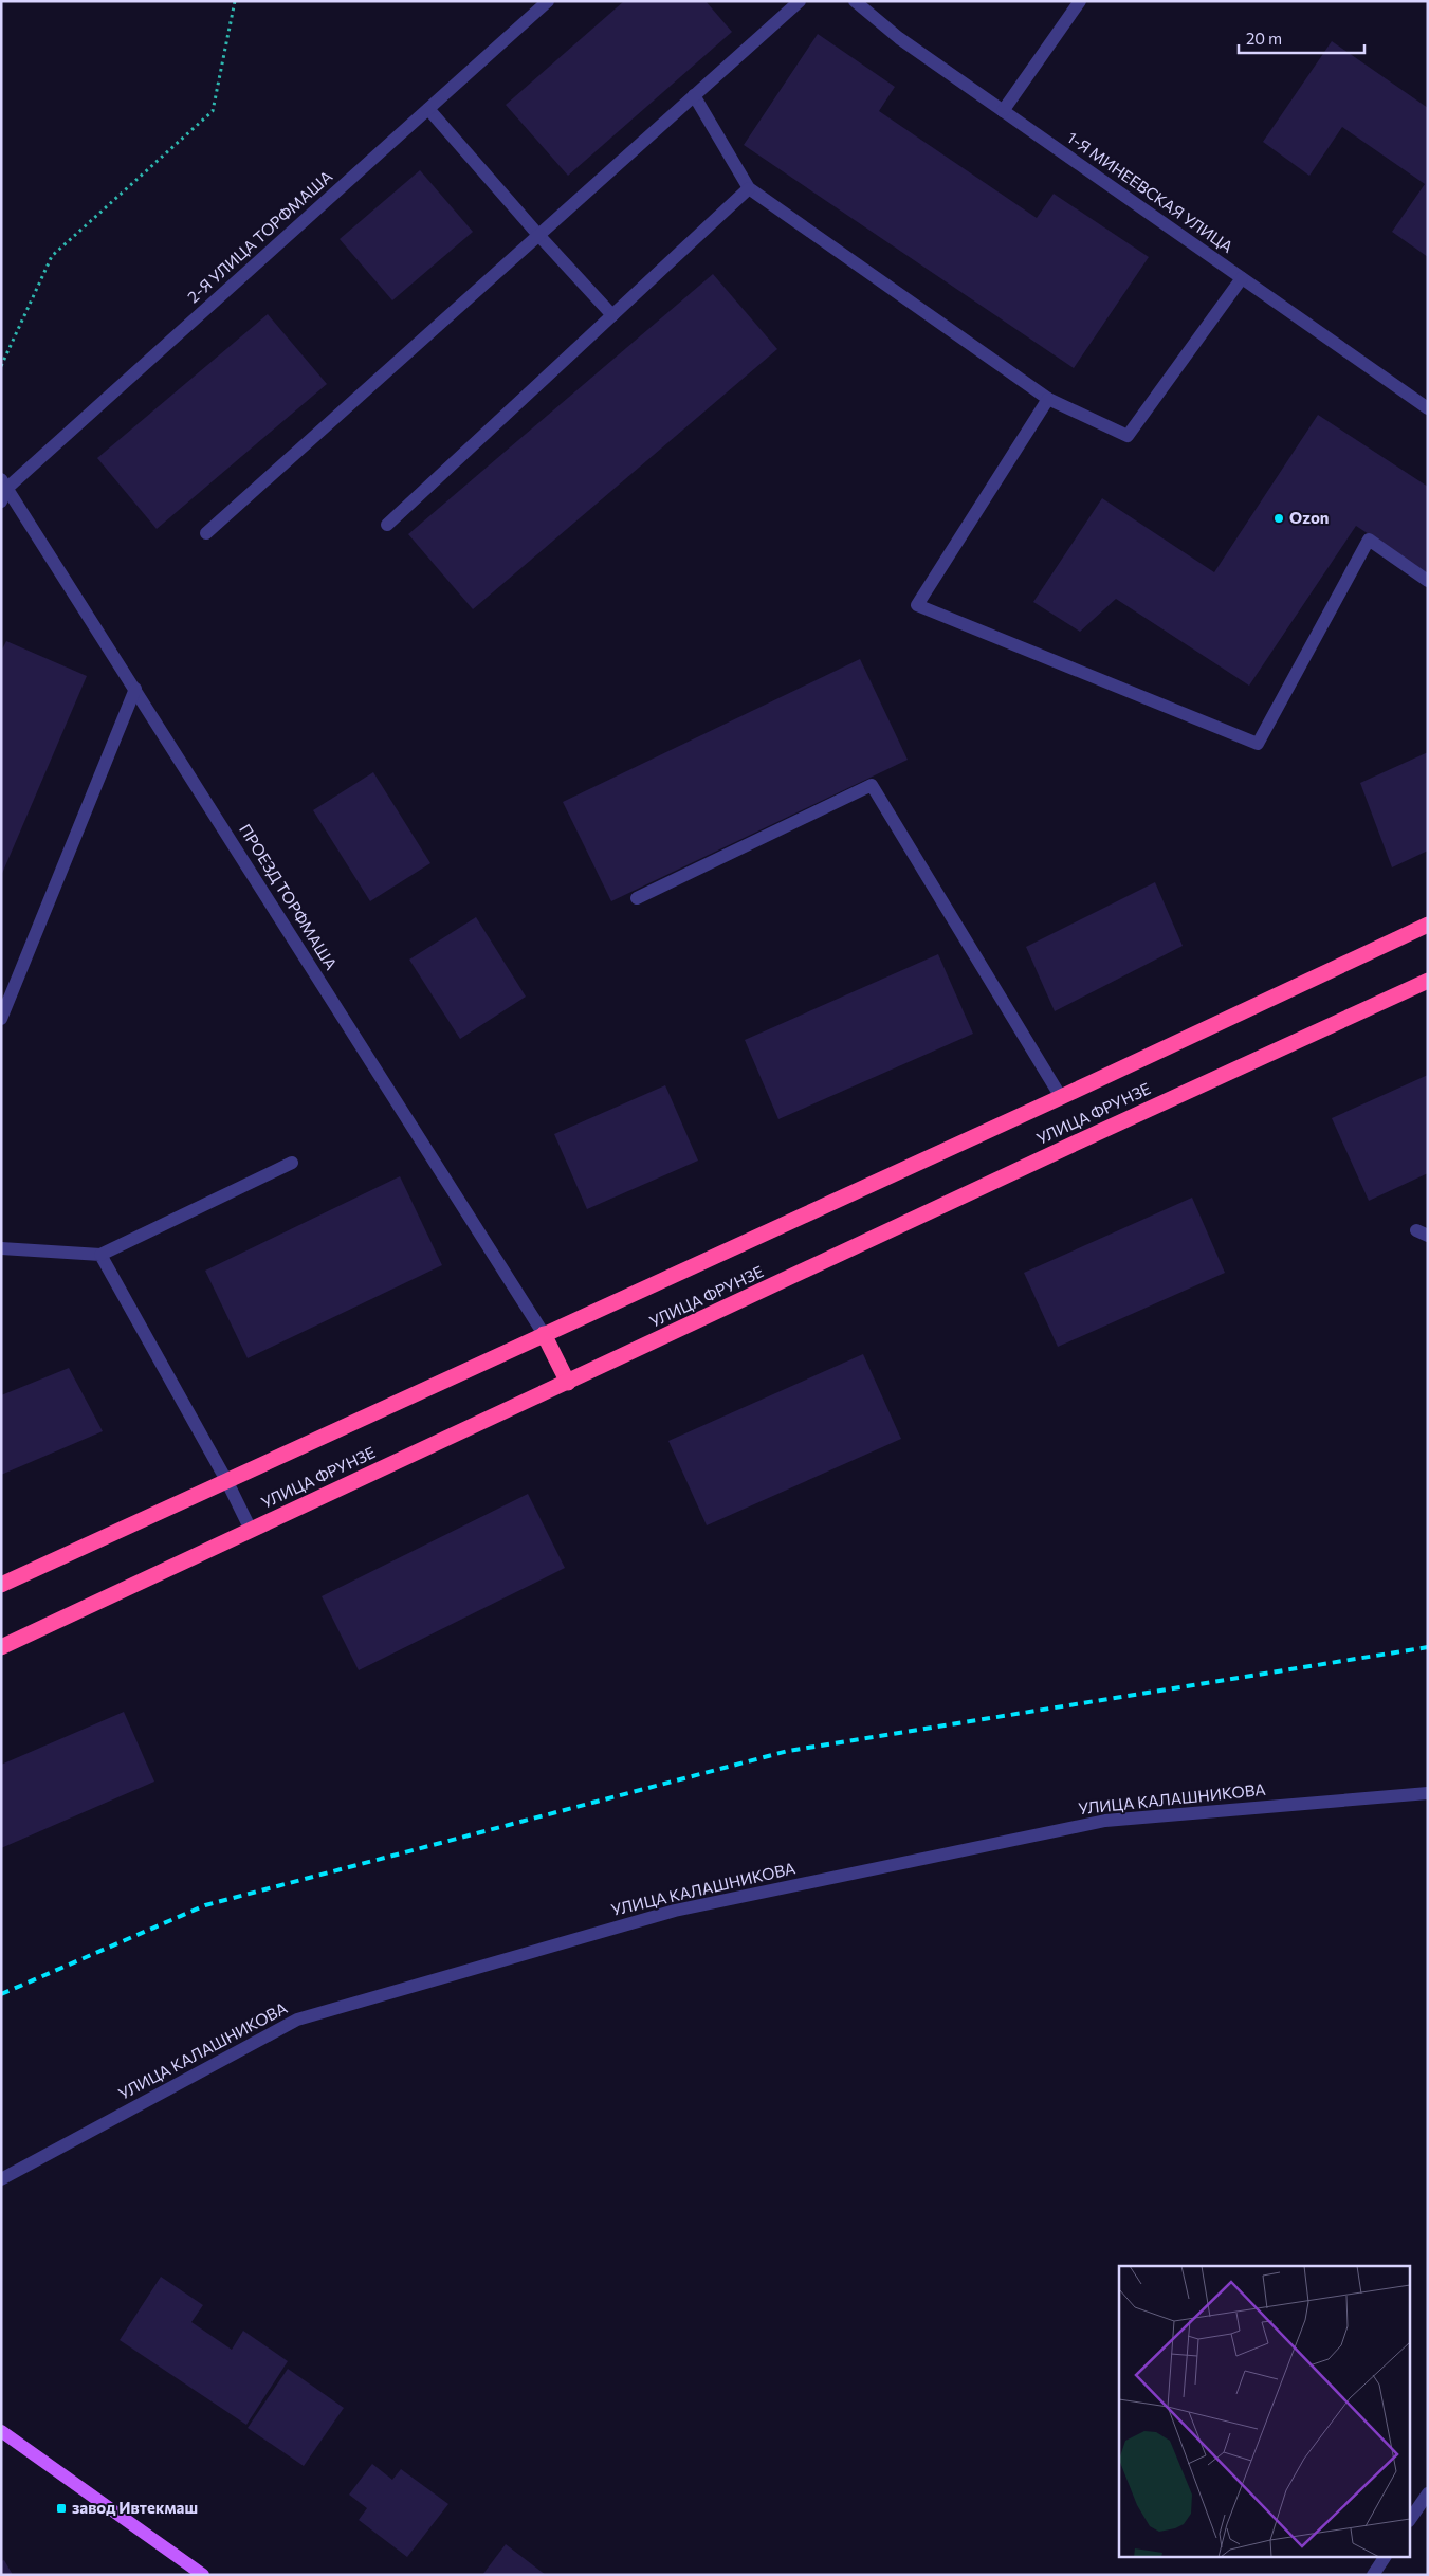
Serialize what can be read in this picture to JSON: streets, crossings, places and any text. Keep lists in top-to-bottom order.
{
  "streets": {
    "highway": ["УЛИЦА ФРУНЗЕ"],
    "street": [
      "1-Я МИНЕЕВСКАЯ УЛИЦА",
      "2-Я УЛИЦА ТОРФМАША",
      "ПРОЕЗД ТОРФМАША",
      "УЛИЦА КАЛАШНИКОВА"
    ]
  },
  "crossings": [
    ["2-Я УЛИЦА ТОРФМАША", "ПРОЕЗД ТОРФМАША"],
    ["ПРОЕЗД ТОРФМАША", "УЛИЦА ФРУНЗЕ"]
  ],
  "places": {
    "other": ["Ozon"],
    "transit": ["завод Ивтекмаш"]
  },
  "scale_bar": "20 m"
}
